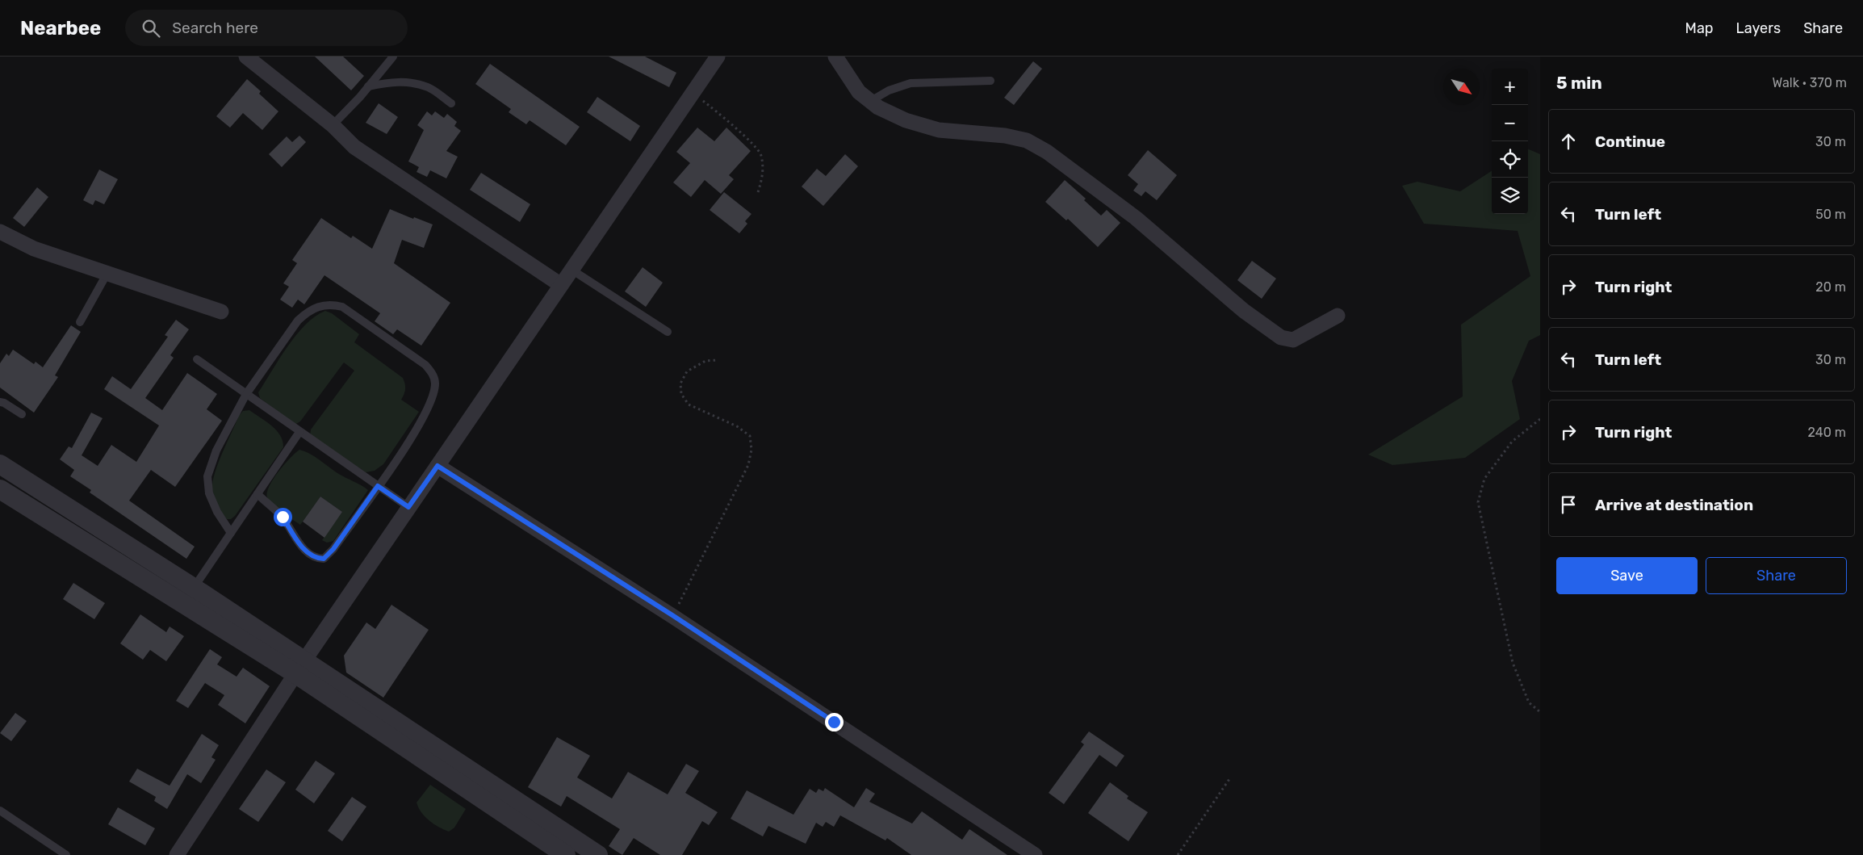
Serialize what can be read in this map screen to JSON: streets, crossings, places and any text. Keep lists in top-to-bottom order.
{
  "north": "bottom right",
  "page": {
    "header": "Nearbee",
    "search": "Search here",
    "nav": ["Map", "Layers", "Share"],
    "heading": ["5 min", "Walk · 370 m"],
    "map_buttons": ["+", "−"],
    "list": [
      ["Continue", "30 m"],
      ["Turn left", "50 m"],
      ["Turn right", "20 m"],
      ["Turn left", "30 m"],
      ["Turn right", "240 m"],
      "Arrive at destination"
    ],
    "buttons": ["Save", "Share"]
  }
}
